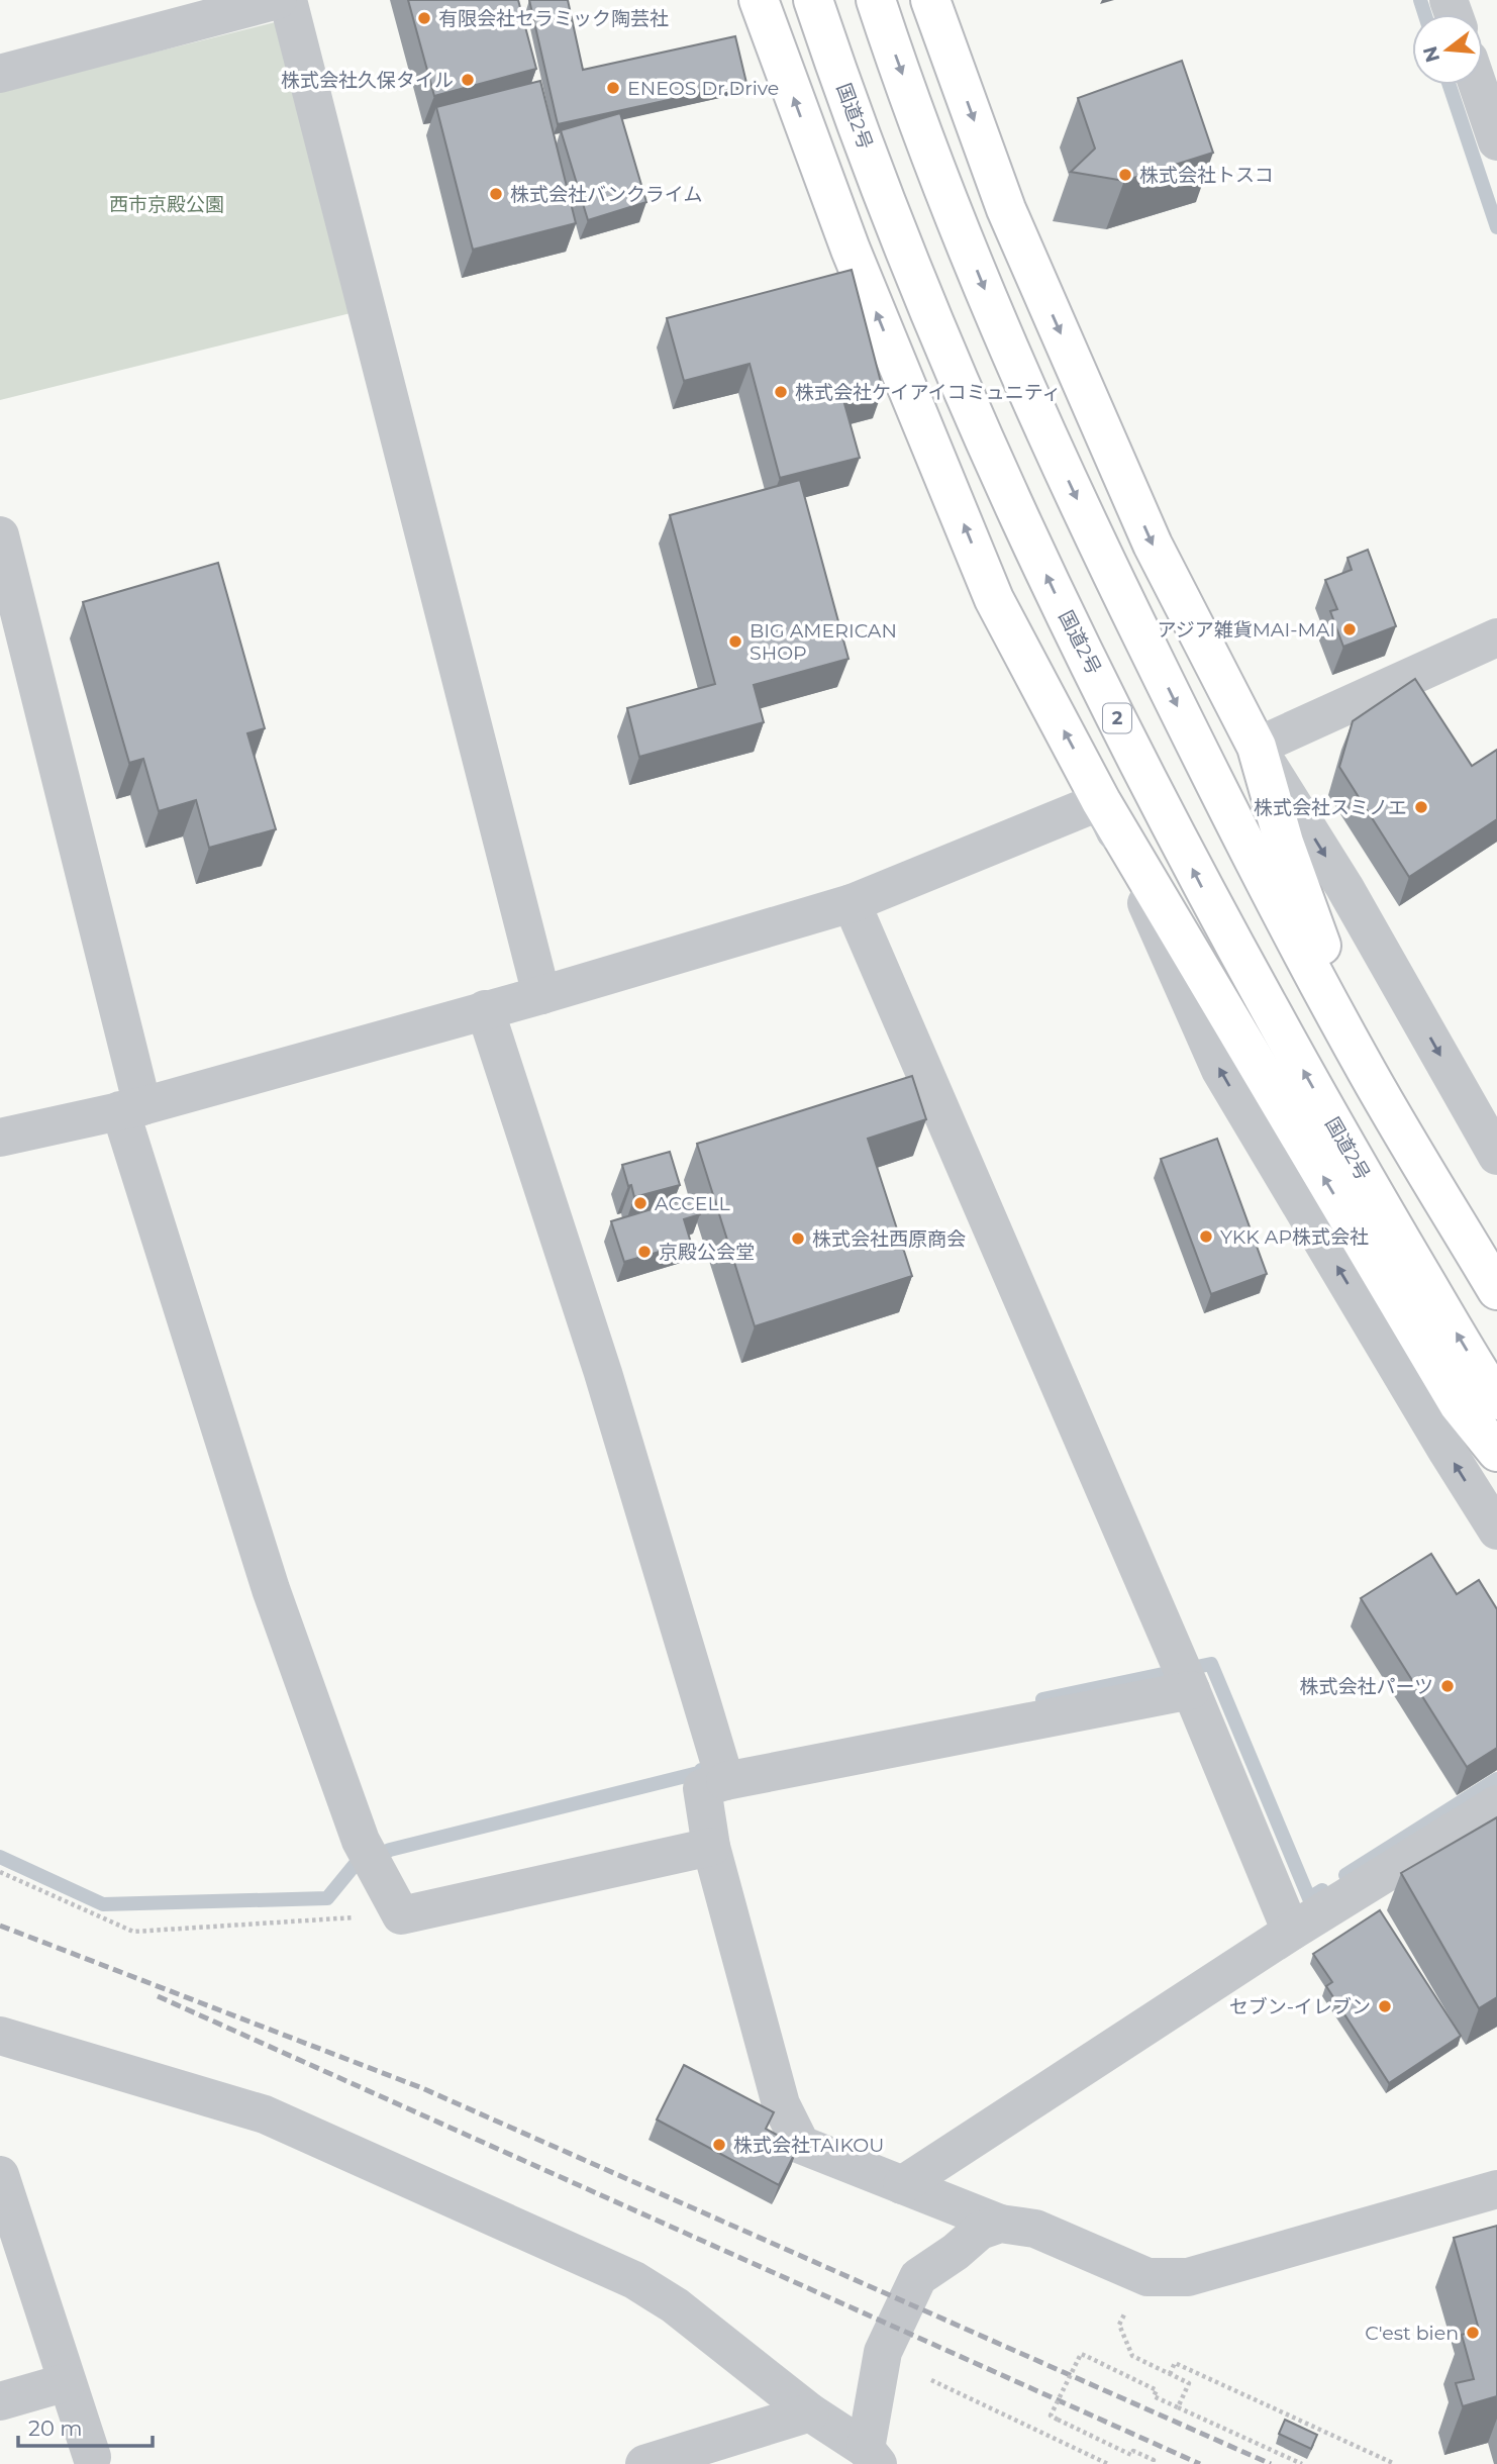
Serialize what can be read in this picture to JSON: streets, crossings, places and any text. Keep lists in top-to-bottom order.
{
  "streets": {
    "highway": ["国道2号", "2"]
  },
  "parks": ["西市京殿公園"],
  "places": [
    "有限会社セラミック陶芸社",
    "株式会社久保タイル",
    "ENEOS Dr.Drive",
    "株式会社トスコ",
    "株式会社バンクライム",
    "株式会社ケイアイコミュニティ",
    "アジア雑貨MAI-MAI",
    "BIG AMERICAN SHOP",
    "株式会社スミノエ",
    "ACCELL",
    "YKK AP株式会社",
    "株式会社西原商会",
    "京殿公会堂",
    "株式会社パーツ",
    "セブン-イレブン",
    "株式会社TAIKOU",
    "C'est bien"
  ],
  "scale_bar": "20 m",
  "north": "left"
}
